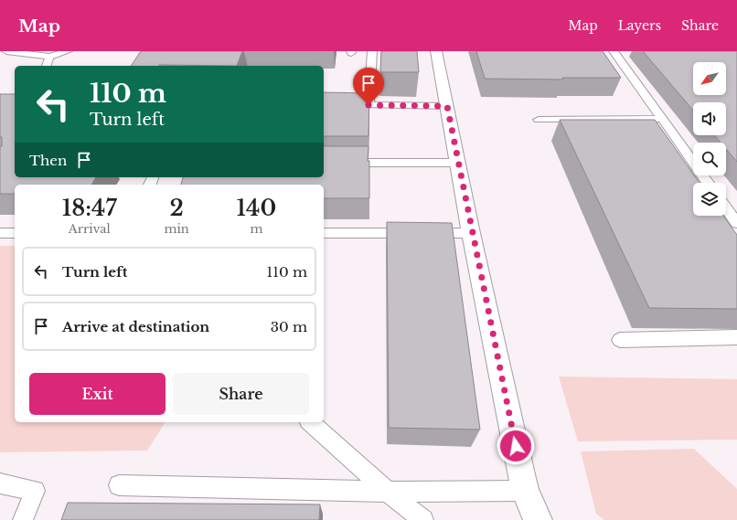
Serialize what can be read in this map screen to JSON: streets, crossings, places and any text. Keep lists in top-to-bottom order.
{
  "north": "bottom left",
  "page": {
    "header": "Map",
    "nav": ["Map", "Layers", "Share"],
    "turn": ["110 m", "Turn left"],
    "then": "Then",
    "eta": [
      "18:47",
      "Arrival",
      "2",
      "min",
      "140",
      "m"
    ],
    "list": [
      {
        "name": "Turn left",
        "value": "110 m"
      },
      {
        "name": "Arrive at destination",
        "value": "30 m"
      }
    ],
    "buttons": ["Exit", "Share"]
  }
}
